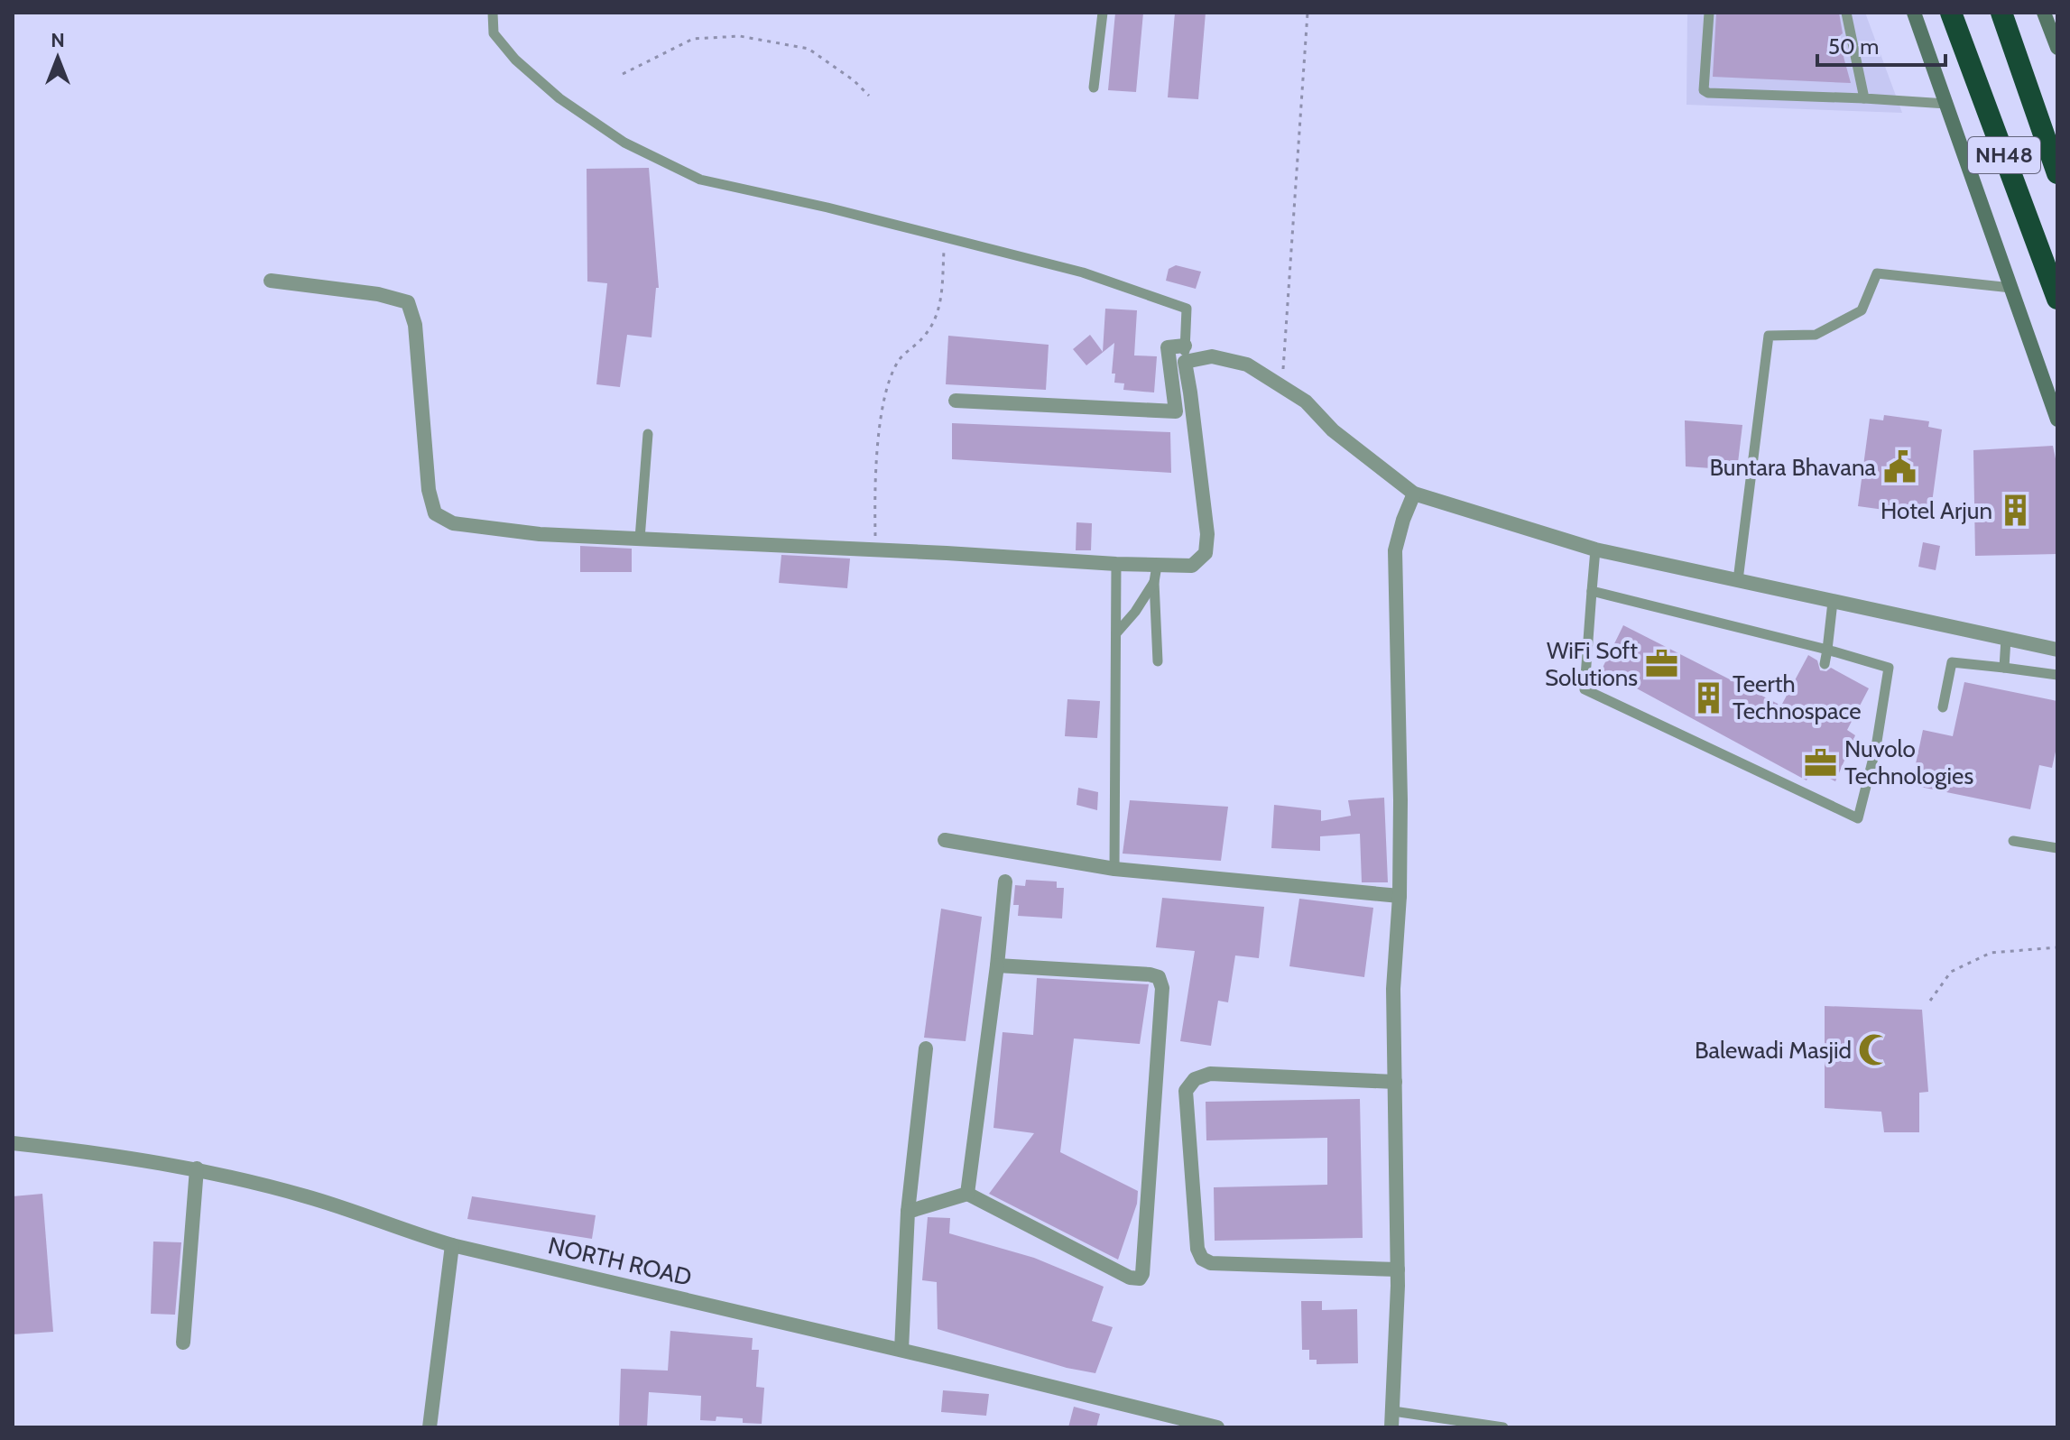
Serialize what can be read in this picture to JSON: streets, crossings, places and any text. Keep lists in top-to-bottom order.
{
  "streets": {
    "highway": ["NH48"],
    "street": ["NORTH ROAD"]
  },
  "places": {
    "public building": ["Buntara Bhavana"],
    "building": ["Hotel Arjun", "Teerth Technospace"],
    "office": ["WiFi Soft Solutions", "Nuvolo Technologies"],
    "mosque": ["Balewadi Masjid"]
  },
  "scale_bar": "50 m",
  "north": "top"
}
